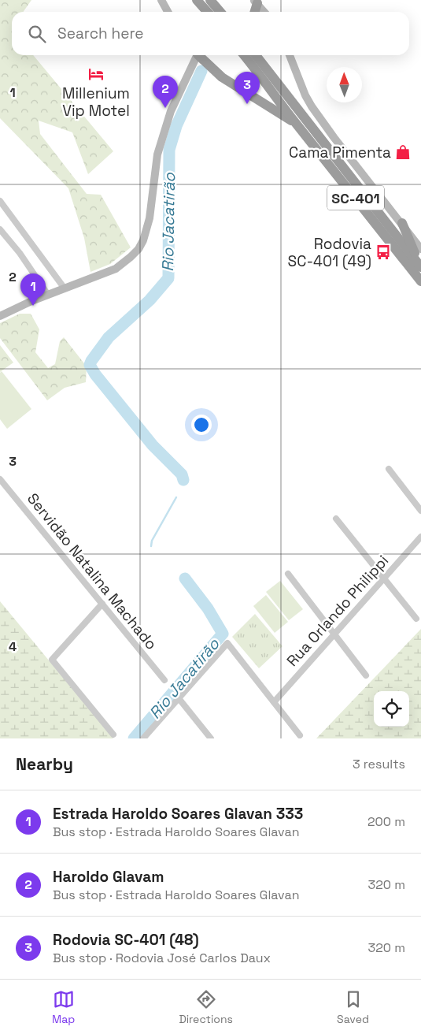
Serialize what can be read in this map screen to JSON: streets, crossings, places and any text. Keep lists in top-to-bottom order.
{
  "streets": {
    "highway": ["SC-401"],
    "street": ["Servidão Natalina Machado", "Rua Orlando Philippi"]
  },
  "water": ["Rio Jacatirão"],
  "places": {
    "hotel": ["Millenium Vip Motel"],
    "shop": ["Cama Pimenta"],
    "bus stop": ["Rodovia SC-401 (49)"]
  },
  "north": "top",
  "page": {
    "search": "Search here",
    "pins": ["3", "2", "1"],
    "heading": ["Nearby", "3 results"],
    "list": [
      {
        "mark": "1",
        "name": "Estrada Haroldo Soares Glavan 333",
        "note": "Bus stop · Estrada Haroldo Soares Glavan",
        "value": "200 m"
      },
      {
        "mark": "2",
        "name": "Haroldo Glavam",
        "note": "Bus stop · Estrada Haroldo Soares Glavan",
        "value": "320 m"
      },
      {
        "mark": "3",
        "name": "Rodovia SC-401 (48)",
        "note": "Bus stop · Rodovia José Carlos Daux",
        "value": "320 m"
      }
    ],
    "nav": ["Map", "Directions", "Saved"]
  },
  "grid": {
    "rows": [
      "1",
      "2",
      "3",
      "4"
    ]
  }
}
